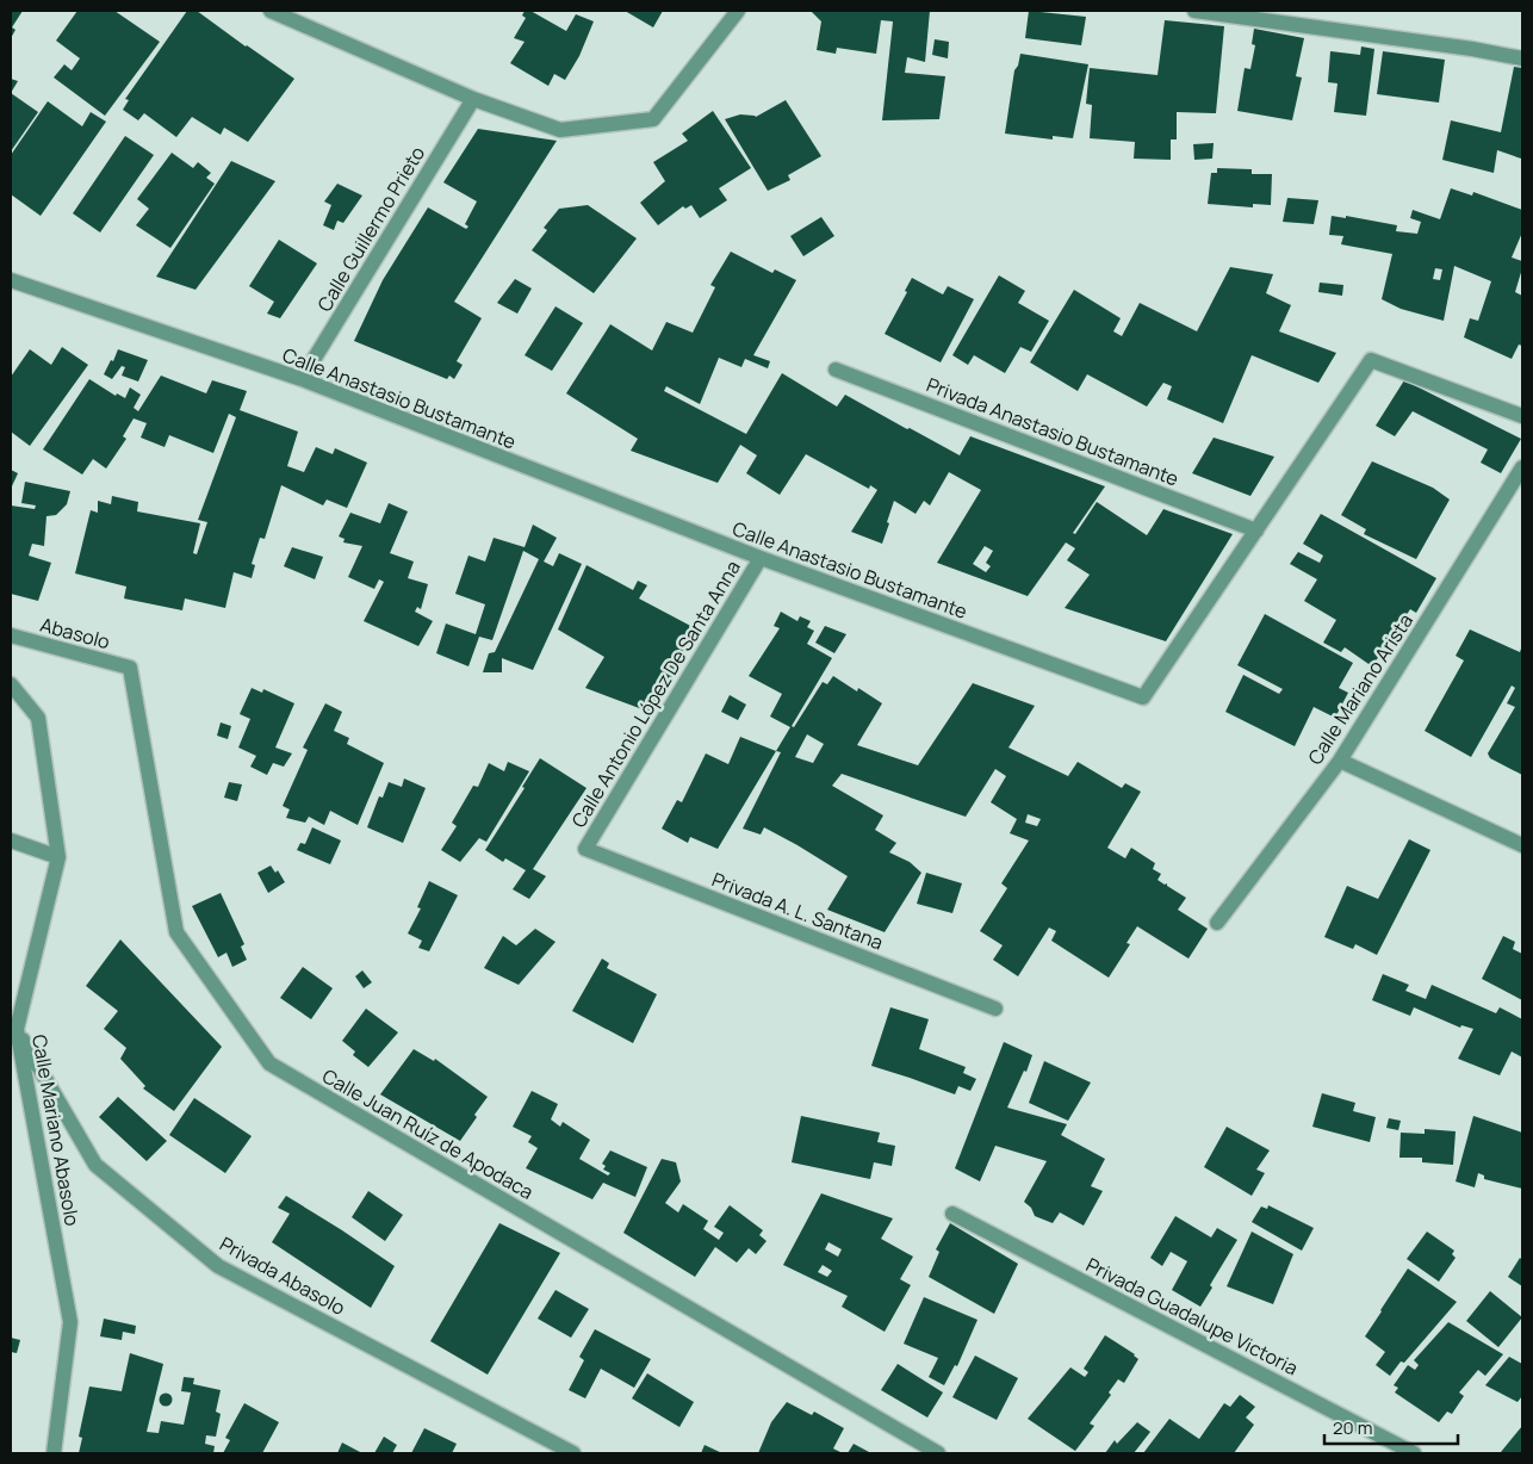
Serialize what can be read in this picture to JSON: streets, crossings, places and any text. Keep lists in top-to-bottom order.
{
  "streets": {
    "street": [
      "Calle Guillermo Prieto",
      "Calle Anastasio Bustamante",
      "Privada Anastasio Bustamante",
      "Abasolo",
      "Calle Mariano Arista",
      "Calle Antonio López De Santa Anna",
      "Privada A. L. Santana",
      "Calle Mariano Abasolo",
      "Calle Juan Ruíz de Apodaca",
      "Privada Abasolo",
      "Privada Guadalupe Victoria"
    ]
  },
  "crossings": [
    ["Calle Guillermo Prieto", "Calle Anastasio Bustamante"],
    ["Calle Anastasio Bustamante", "Privada Anastasio Bustamante"],
    ["Calle Anastasio Bustamante", "Calle Antonio López De Santa Anna"],
    ["Abasolo", "Calle Juan Ruíz de Apodaca"],
    ["Calle Antonio López De Santa Anna", "Privada A. L. Santana"],
    ["Calle Mariano Abasolo", "Privada Abasolo"]
  ],
  "scale_bar": "20 m"
}
